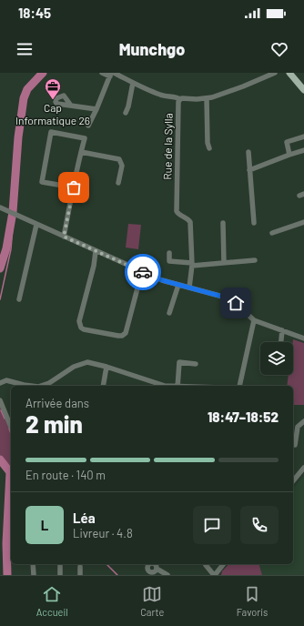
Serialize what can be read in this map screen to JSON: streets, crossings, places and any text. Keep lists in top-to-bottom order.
{
  "streets": {
    "street": ["Rue de la Sylla"]
  },
  "places": {
    "office": ["Cap Informatique 26"]
  },
  "page": {
    "status": "18:45",
    "header": "Munchgo",
    "heading": ["2 min", "Arrivée dans", "18:47–18:52"],
    "panel": ["Léa", "Livreur · 4.8"],
    "bar": "En route · 140 m",
    "round": "L",
    "tabs": ["Accueil", "Carte", "Favoris"]
  }
}
